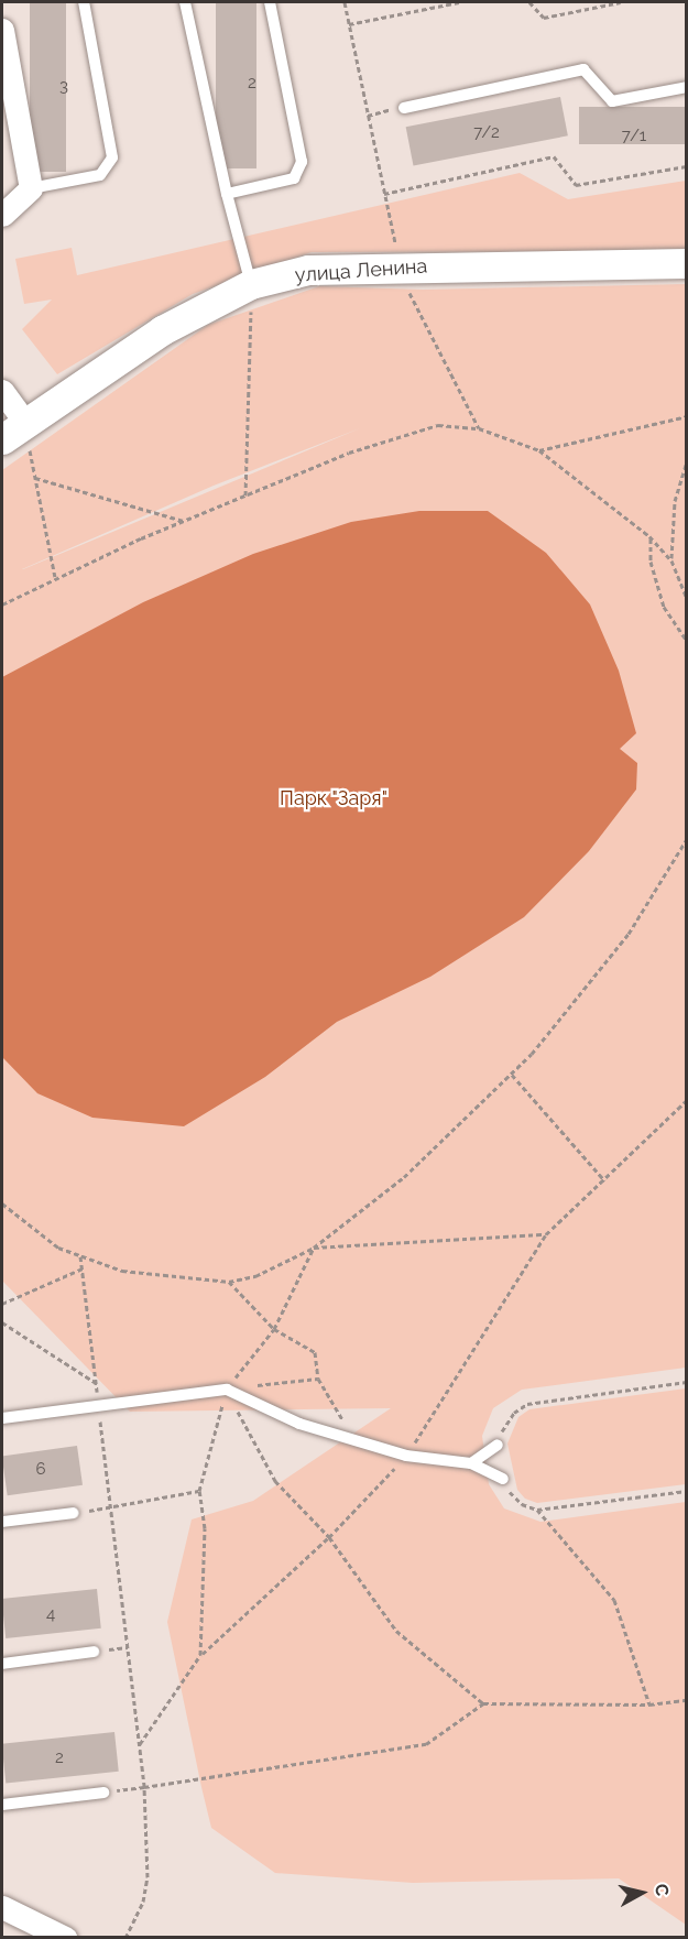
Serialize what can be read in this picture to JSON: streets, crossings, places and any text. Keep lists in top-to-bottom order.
{
  "streets": {
    "street": ["улица Ленина"]
  },
  "parks": ["Парк \"Заря\""],
  "house_numbers": [
    "2",
    "3",
    "7/2",
    "7/1",
    "6",
    "4",
    "2"
  ],
  "north": "right"
}
